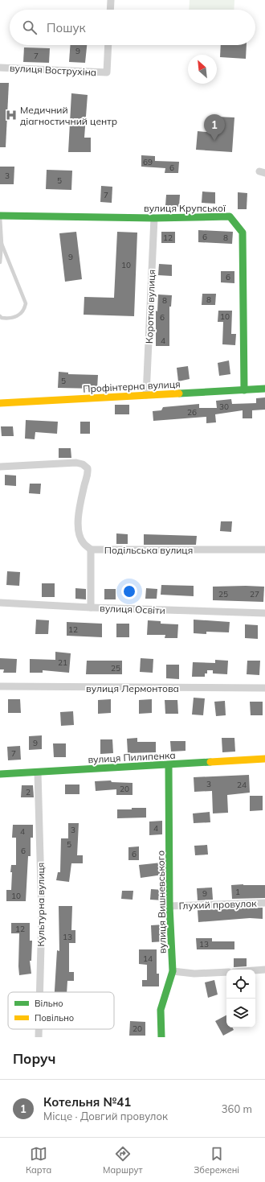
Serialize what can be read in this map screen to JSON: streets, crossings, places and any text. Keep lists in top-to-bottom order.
{
  "streets": {
    "street": [
      "вулиця Вострухіна",
      "вулиця Крупської",
      "Коротка вулиця",
      "Профінтерна вулиця",
      "Подільська вулиця",
      "вулиця Освіти",
      "вулиця Лермонтова",
      "вулиця Пилипенка",
      "вулиця Вишневського",
      "Культурна вулиця",
      "Глухий провулок"
    ]
  },
  "crossings": [
    ["вулиця Крупської", "Коротка вулиця"],
    ["вулиця Крупської", "Профінтерна вулиця"],
    ["Коротка вулиця", "Профінтерна вулиця"],
    ["Подільська вулиця", "вулиця Освіти"],
    ["вулиця Пилипенка", "вулиця Вишневського"],
    ["вулиця Пилипенка", "Культурна вулиця"],
    ["вулиця Вишневського", "Глухий провулок"]
  ],
  "places": {
    "hospital": ["Медичний діагностичний центр"]
  },
  "house_numbers": [
    "9",
    "7",
    "69",
    "6",
    "3",
    "5",
    "7",
    "6",
    "12",
    "8",
    "9",
    "10",
    "6",
    "8",
    "8",
    "10",
    "6",
    "4",
    "5",
    "30",
    "26",
    "25",
    "27",
    "12",
    "21",
    "25",
    "9",
    "7",
    "3",
    "24",
    "20",
    "2",
    "4",
    "3",
    "4",
    "5",
    "6",
    "6",
    "1",
    "9",
    "10",
    "12",
    "13",
    "13",
    "14",
    "20"
  ],
  "legend": ["Вільно", "Повільно"],
  "north": "top left",
  "page": {
    "search": "Пошук",
    "pins": "1",
    "heading": "Поруч",
    "list": [
      {
        "mark": "1",
        "name": "Котельня №41",
        "note": "Місце · Довгий провулок",
        "value": "360 m"
      }
    ],
    "nav": ["Карта", "Маршрут", "Збережені"]
  }
}
